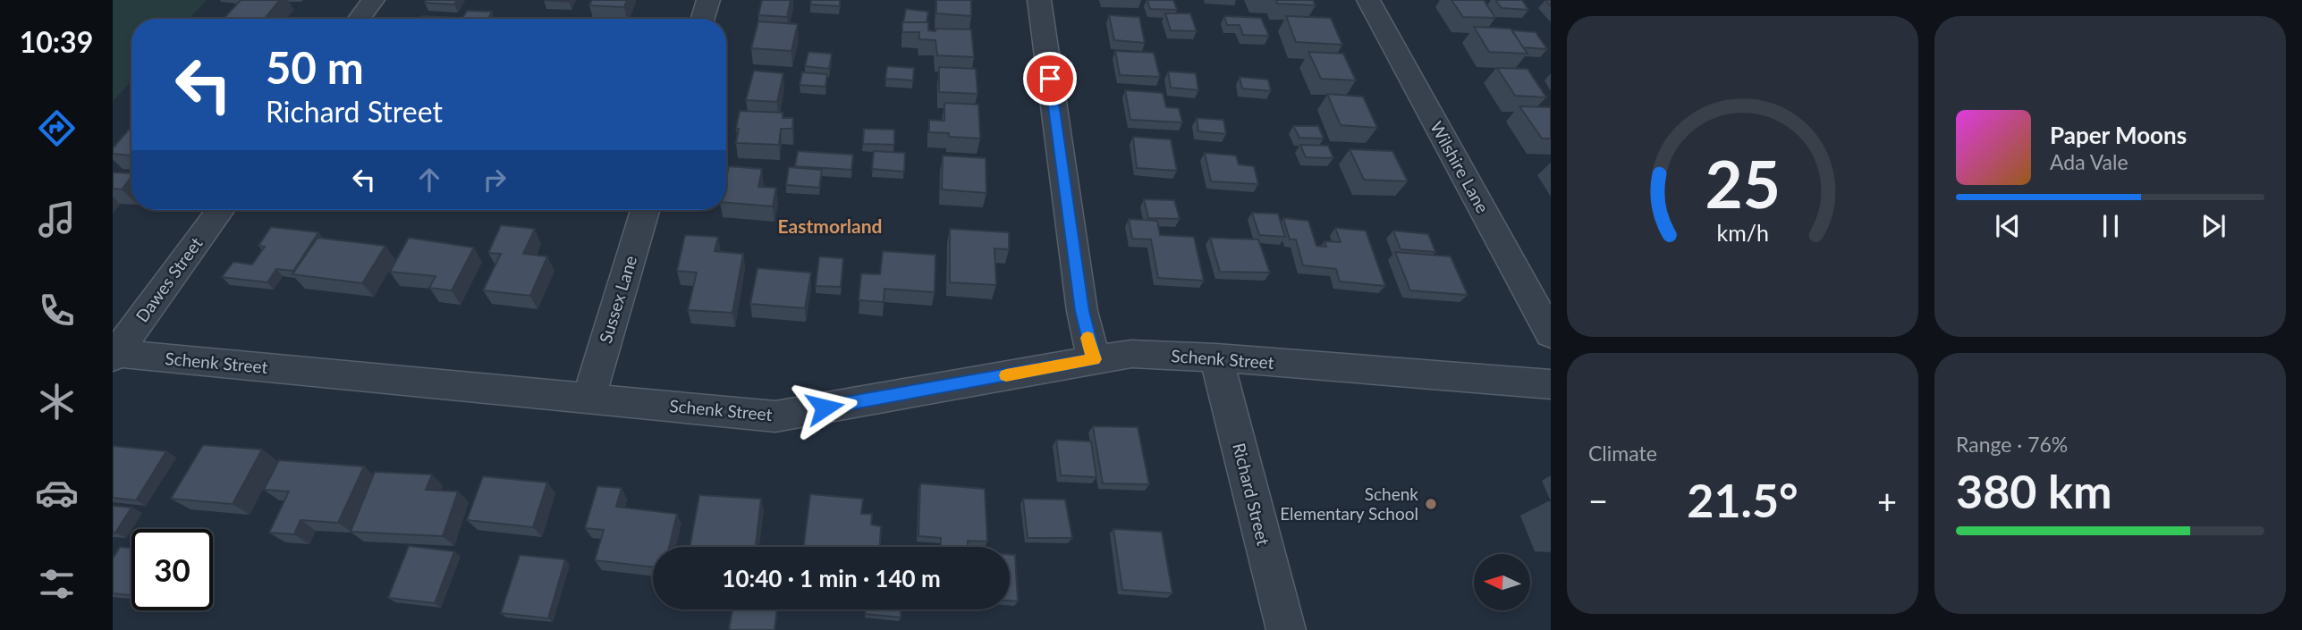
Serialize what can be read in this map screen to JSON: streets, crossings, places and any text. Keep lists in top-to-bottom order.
{
  "streets": {
    "street": [
      "Wilshire Lane",
      "Dawes Street",
      "Sussex Lane",
      "Schenk Street",
      "Richard Street"
    ]
  },
  "crossings": [
    ["Dawes Street", "Schenk Street"],
    ["Sussex Lane", "Schenk Street"],
    ["Schenk Street", "Richard Street"]
  ],
  "districts": ["Eastmorland"],
  "places": ["Schenk Elementary School"],
  "north": "left",
  "page": {
    "tabs": "10:39",
    "turn": ["50 m", "Richard Street"],
    "song": ["Paper Moons", "Ada Vale"],
    "tile": [
      "Climate",
      ["Range · 76%", "380 km"]
    ],
    "heat": ["−", "21.5°", "+"],
    "limit": "30",
    "trip": "10:40 · 1 min · 140 m",
    "gauge": ["25", "km/h"]
  }
}
